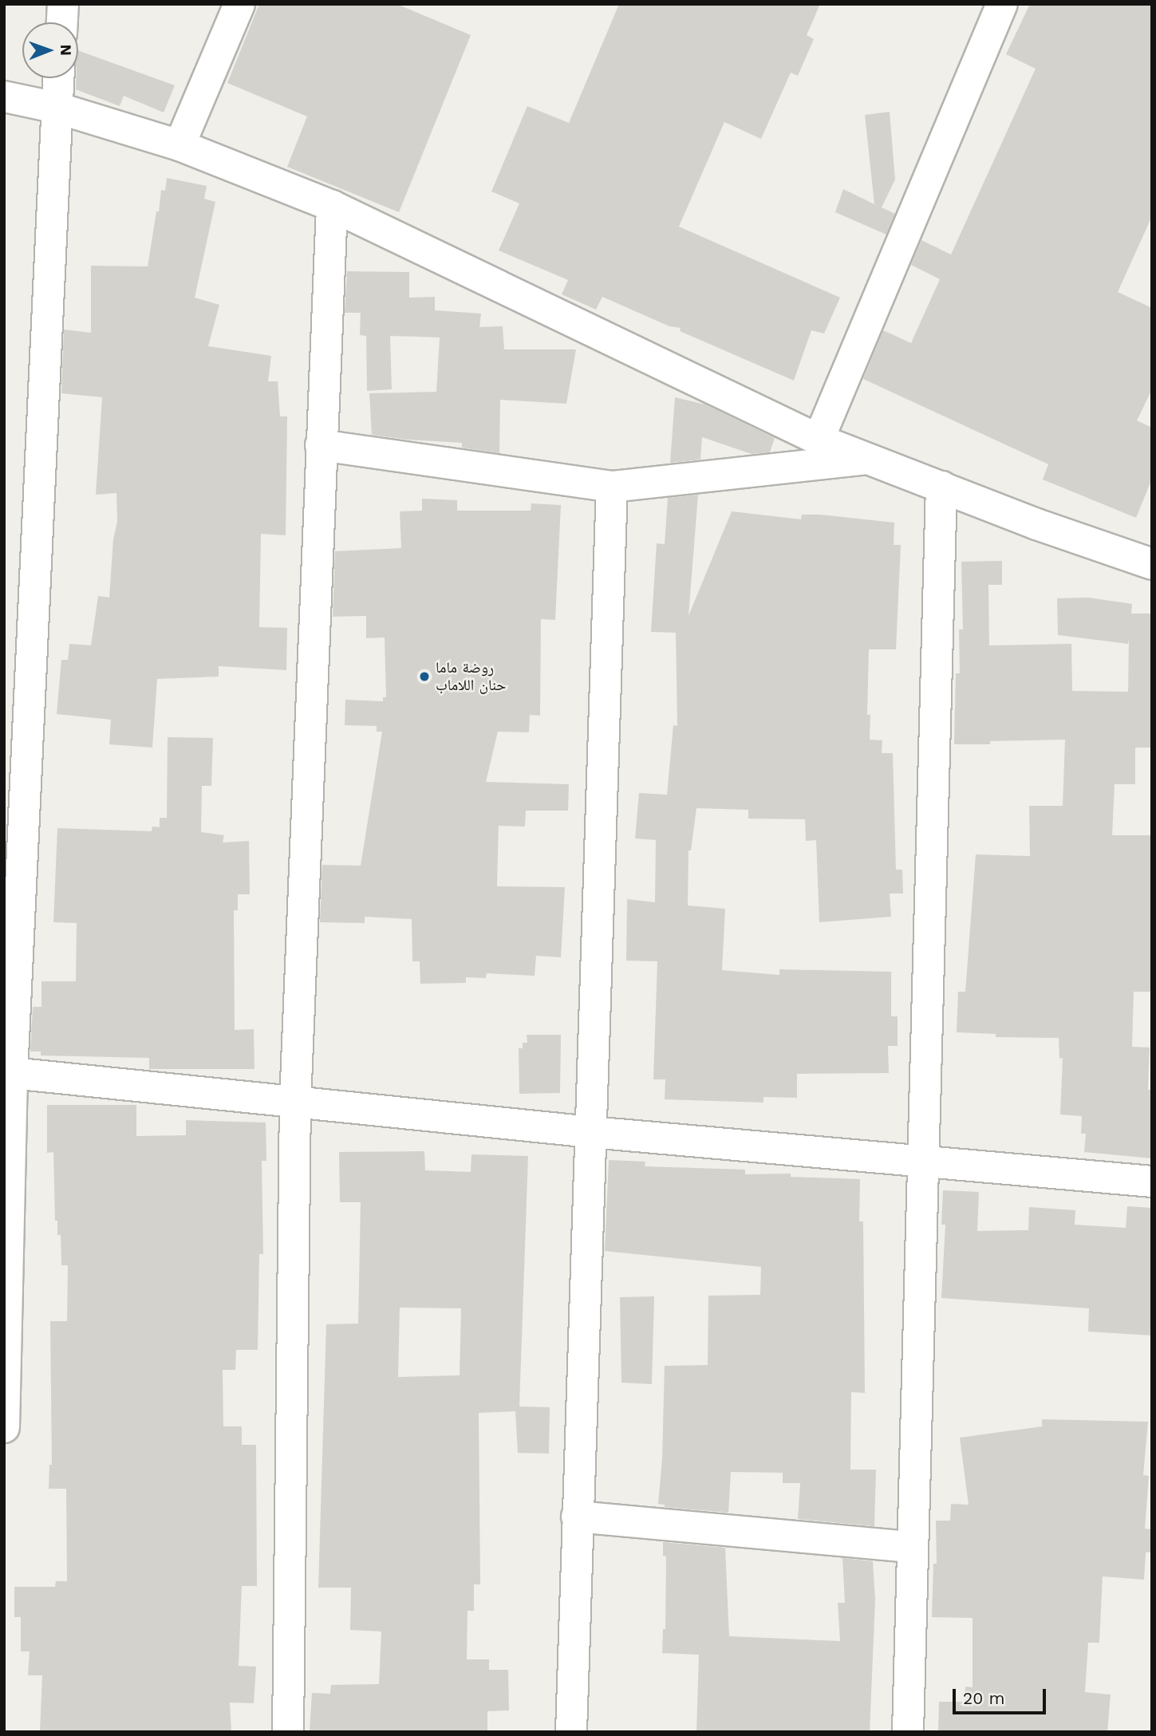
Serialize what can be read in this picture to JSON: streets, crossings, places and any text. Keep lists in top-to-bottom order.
{
  "places": ["روضة ماما حنان اللاماب"],
  "scale_bar": "20 m",
  "north": "right"
}
